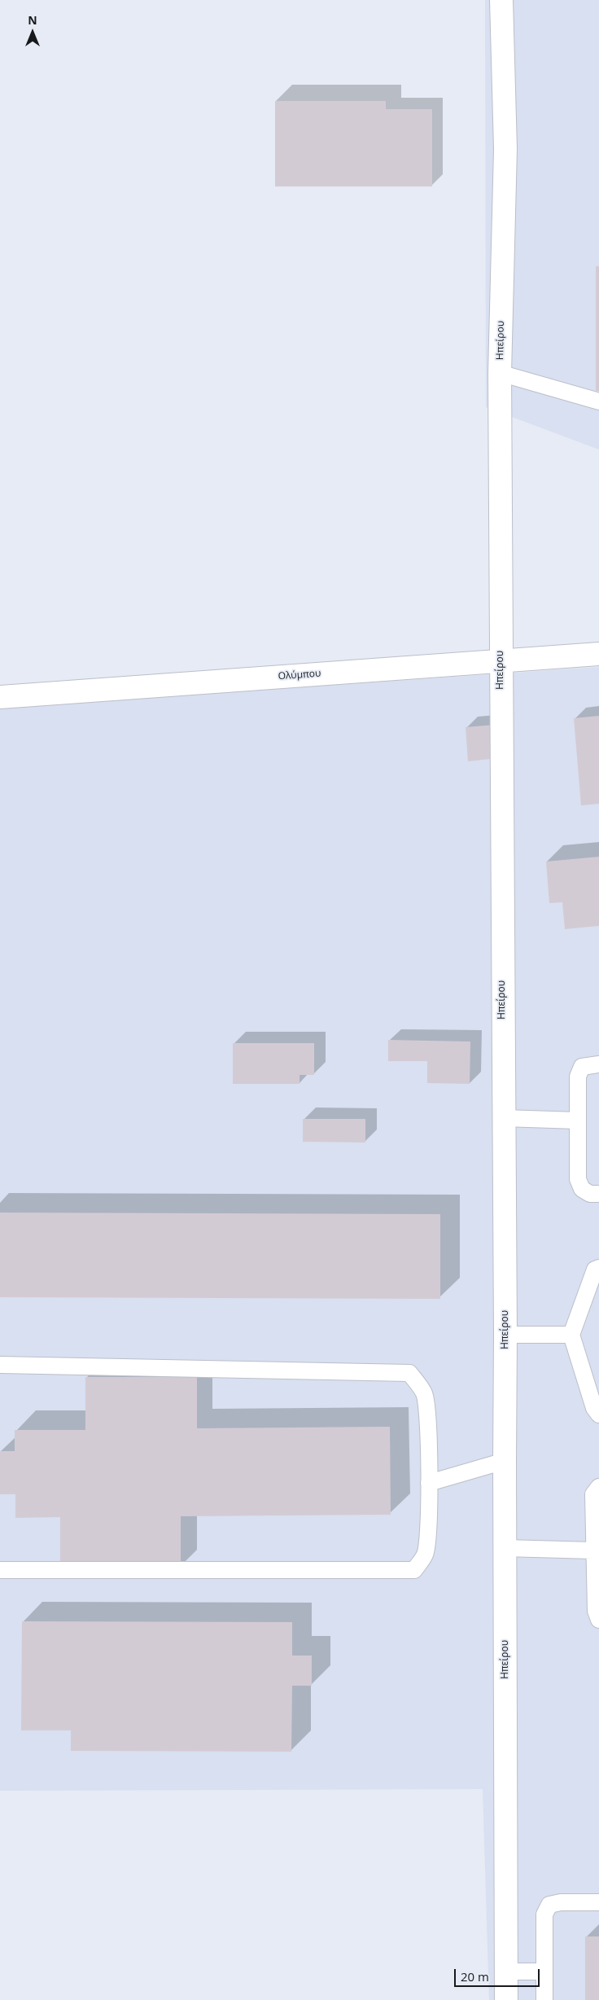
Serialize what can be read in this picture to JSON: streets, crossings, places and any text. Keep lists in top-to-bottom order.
{
  "streets": {
    "street": ["Ηπείρου", "Ολύμπου"]
  },
  "crossings": [
    ["Ηπείρου", "Ολύμπου"]
  ],
  "scale_bar": "20 m",
  "north": "top"
}
